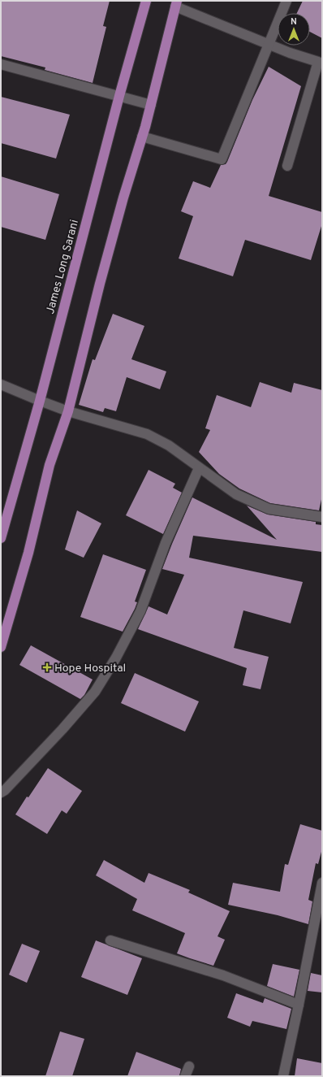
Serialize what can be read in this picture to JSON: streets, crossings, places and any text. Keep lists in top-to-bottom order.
{
  "streets": {
    "main road": ["James Long Sarani"]
  },
  "places": {
    "health": ["Hope Hospital"]
  },
  "north": "top"
}
